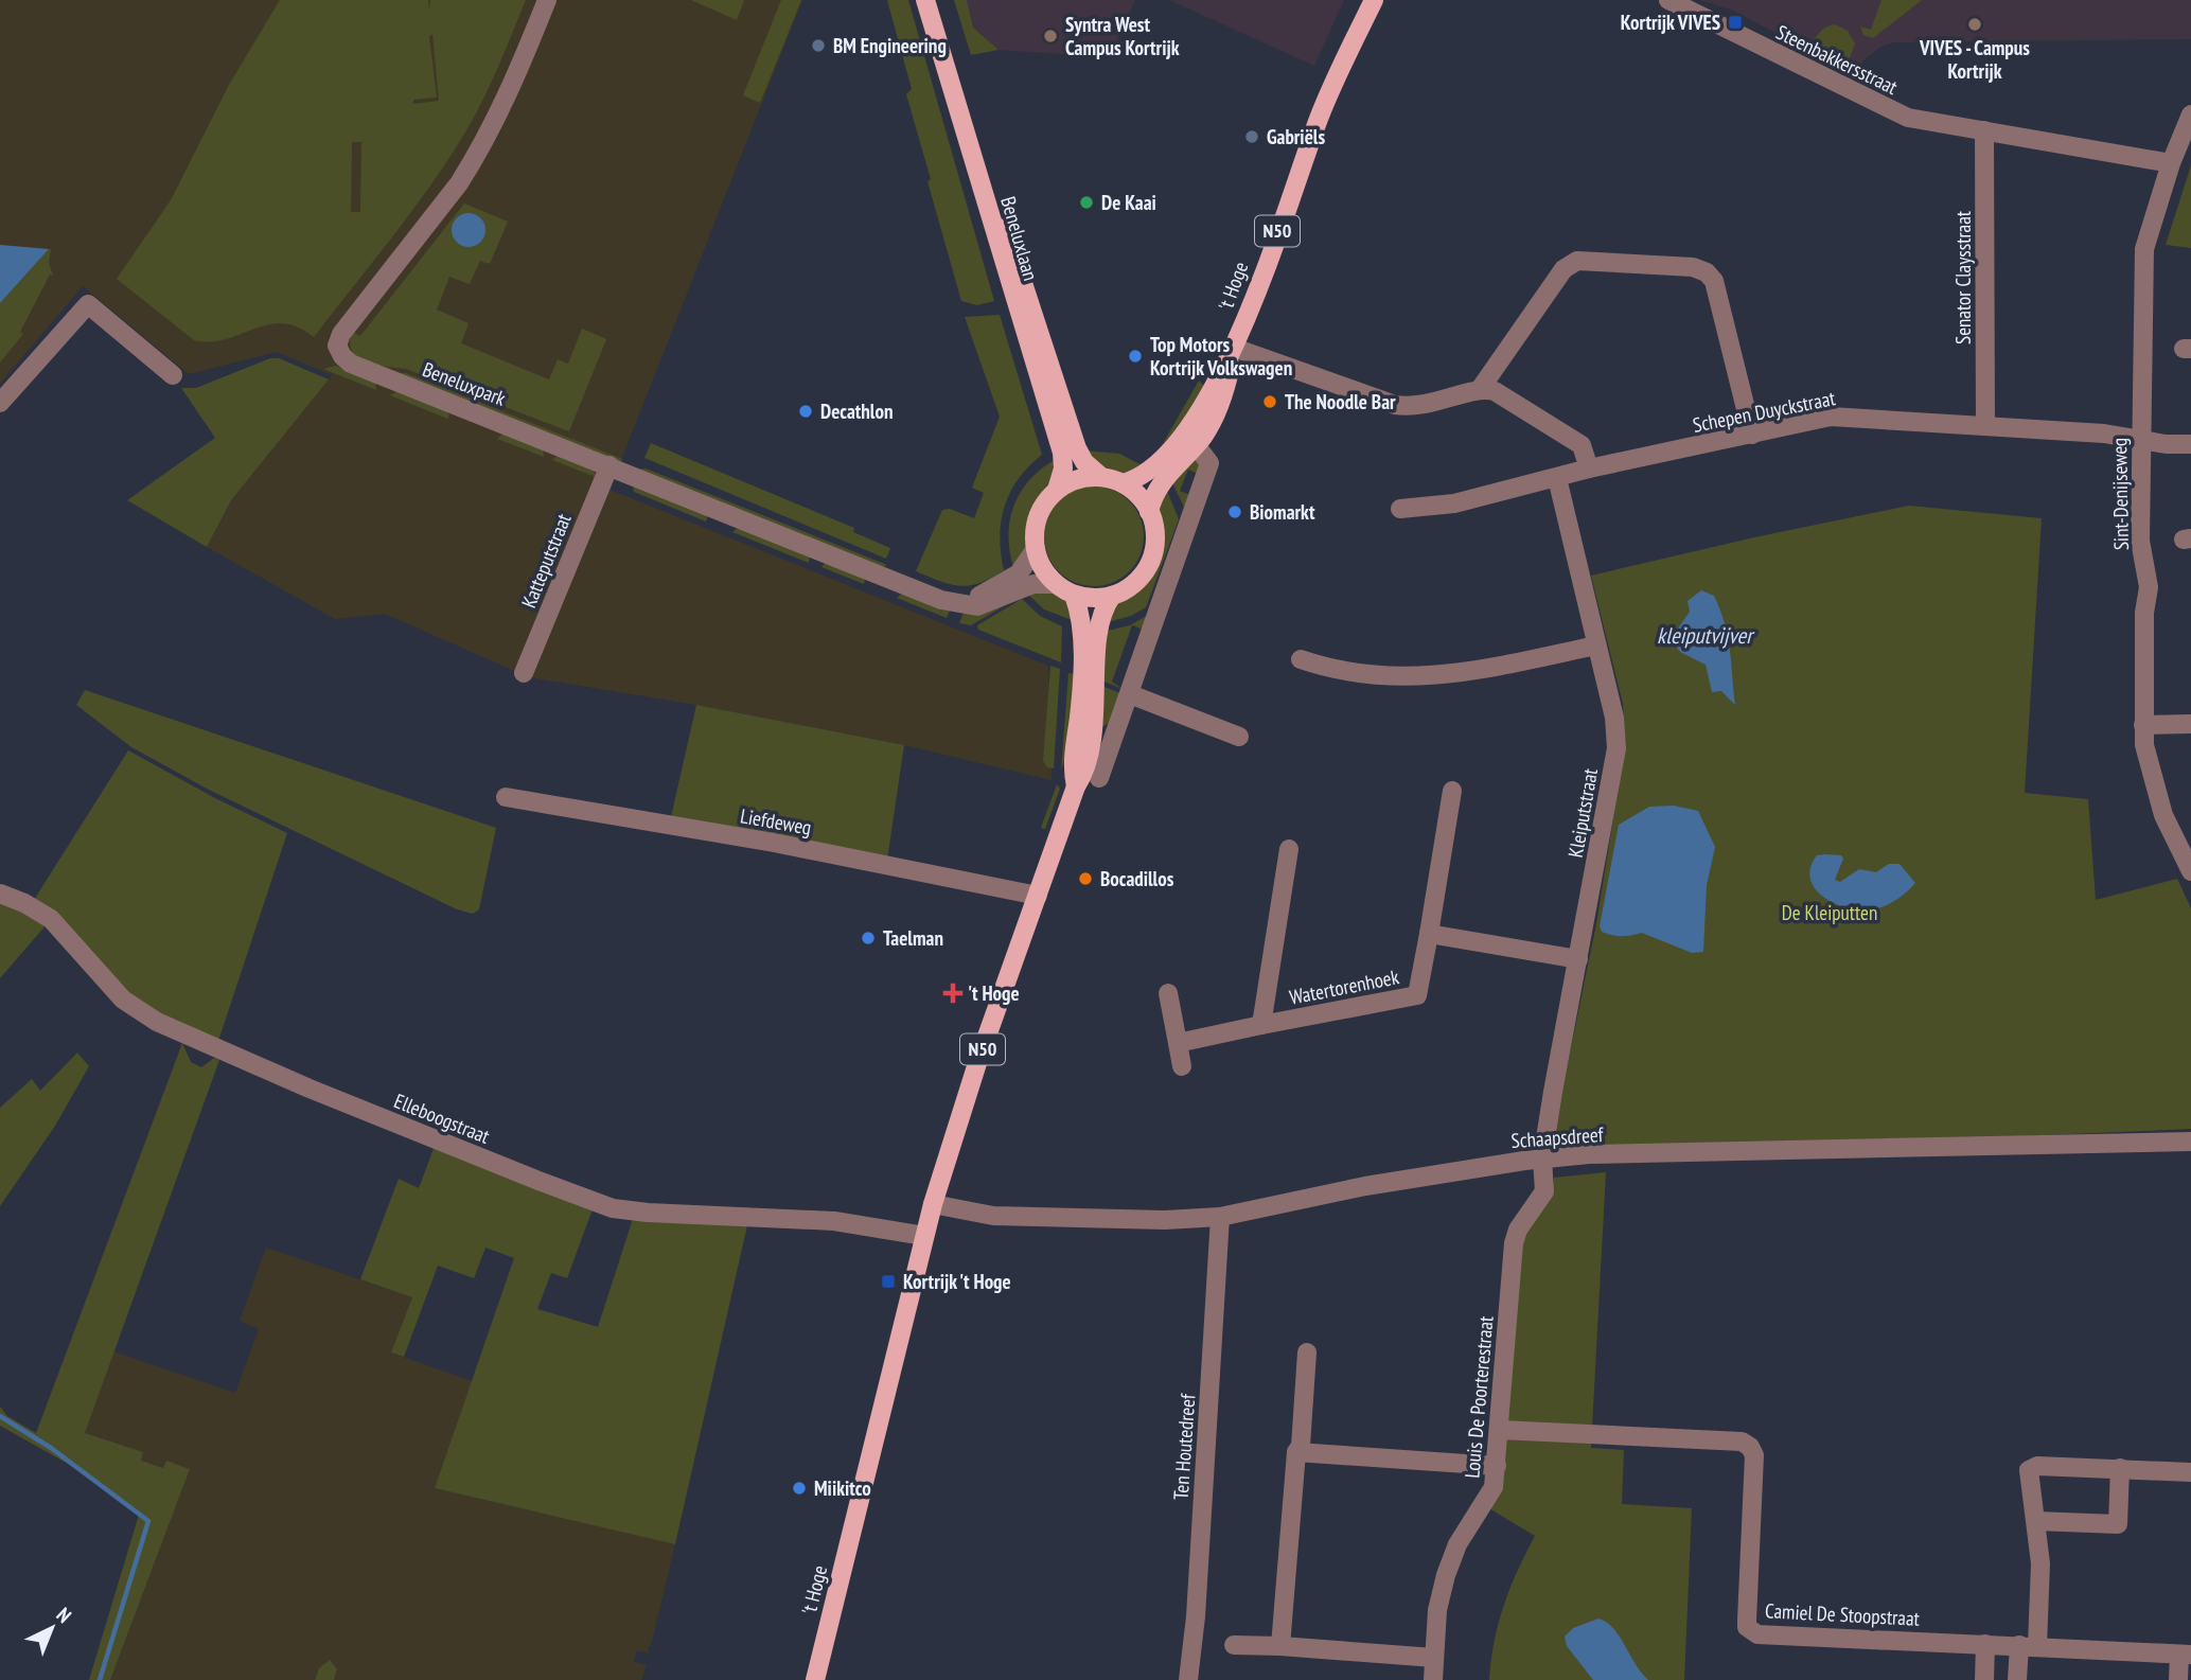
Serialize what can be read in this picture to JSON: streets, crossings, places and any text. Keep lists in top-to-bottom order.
{
  "streets": {
    "main road": ["N50", "Beneluxlaan", "'t Hoge"],
    "street": [
      "Steenbakkersstraat",
      "Senator Claysstraat",
      "Beneluxpark",
      "Schepen Duyckstraat",
      "Sint-Denijseweg",
      "Katteputstraat",
      "Kleiputstraat",
      "Liefdeweg",
      "Watertorenhoek",
      "Elleboogstraat",
      "Schaapsdreef",
      "Louis De Poorterestraat",
      "Ten Houtedreef",
      "Camiel De Stoopstraat"
    ]
  },
  "crossings": [
    ["Steenbakkersstraat", "Senator Claysstraat"],
    ["Steenbakkersstraat", "Sint-Denijseweg"],
    ["N50", "Beneluxlaan"],
    ["N50", "'t Hoge"],
    ["N50", "Beneluxpark"],
    ["Beneluxlaan", "'t Hoge"],
    ["Beneluxlaan", "Beneluxpark"],
    ["Senator Claysstraat", "Schepen Duyckstraat"],
    ["'t Hoge", "Beneluxpark"],
    ["'t Hoge", "Liefdeweg"],
    ["'t Hoge", "Elleboogstraat"],
    ["'t Hoge", "Schaapsdreef"],
    ["Beneluxpark", "Katteputstraat"],
    ["Schepen Duyckstraat", "Sint-Denijseweg"],
    ["Schepen Duyckstraat", "Kleiputstraat"],
    ["Kleiputstraat", "Schaapsdreef"],
    ["Kleiputstraat", "Louis De Poorterestraat"],
    ["Schaapsdreef", "Louis De Poorterestraat"],
    ["Schaapsdreef", "Ten Houtedreef"],
    ["Louis De Poorterestraat", "Camiel De Stoopstraat"]
  ],
  "water": ["kleiputvijver"],
  "parks": ["De Kleiputten"],
  "places": {
    "transit": ["Kortrijk VIVES", "Kortrijk 't Hoge"],
    "other": [
      "VIVES - Campus Kortrijk",
      "Syntra West Campus Kortrijk",
      "BM Engineering",
      "Gabriëls",
      "De Kaai",
      "Top Motors Kortrijk Volkswagen",
      "The Noodle Bar",
      "Decathlon",
      "Biomarkt",
      "Bocadillos",
      "Taelman",
      "Miikitco"
    ],
    "health": ["'t Hoge"]
  },
  "north": "top right"
}
